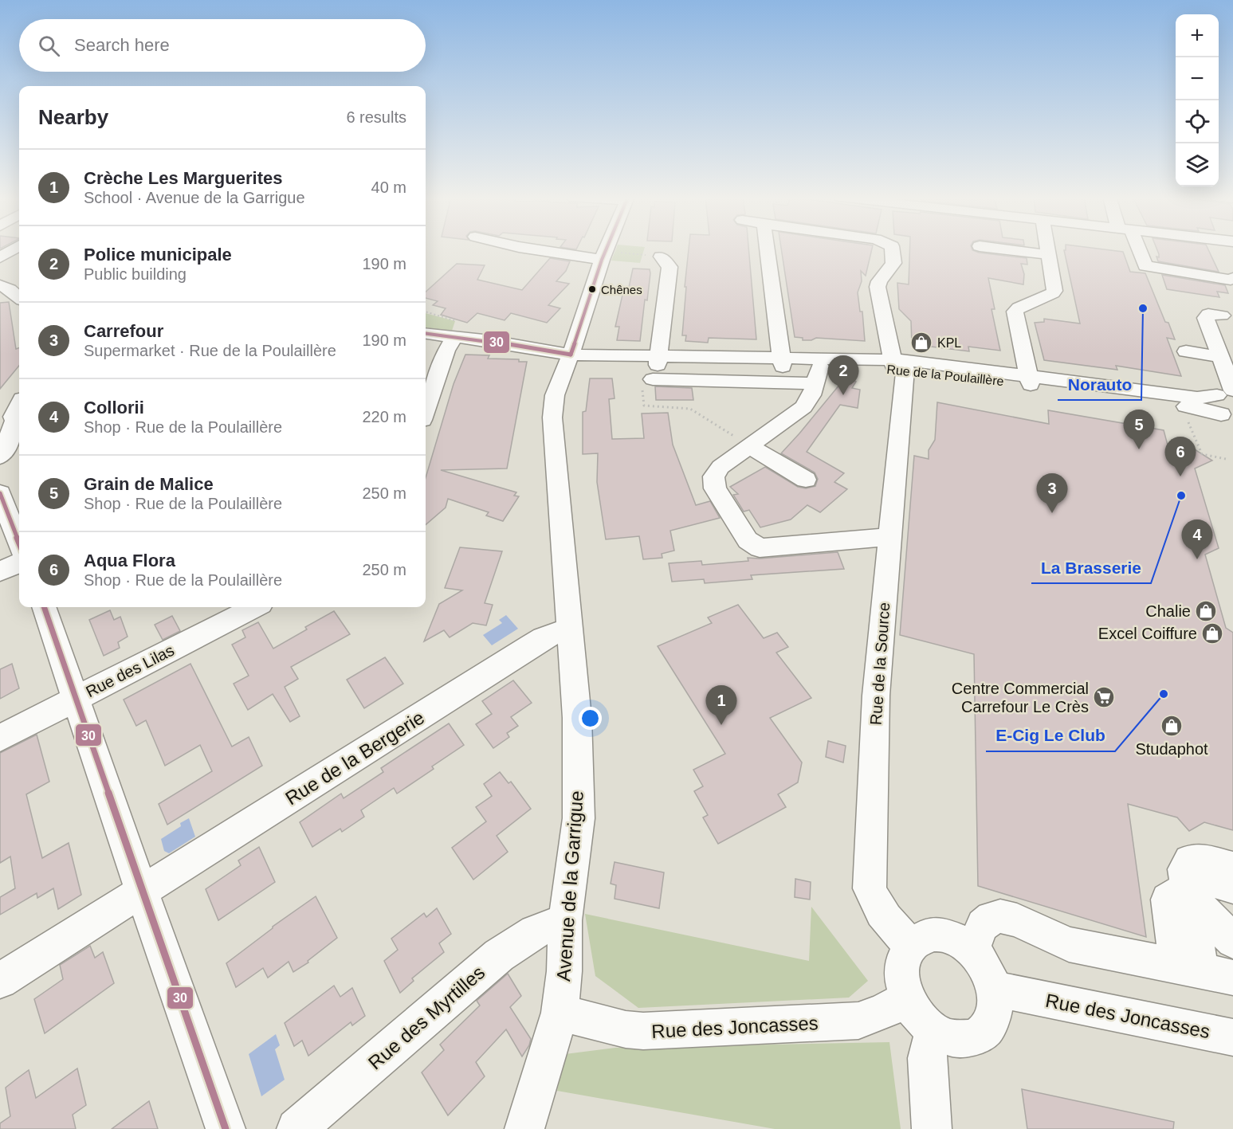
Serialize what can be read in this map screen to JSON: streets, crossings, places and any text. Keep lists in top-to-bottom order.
{
  "streets": {
    "street": [
      "Rue de la Poulaillère",
      "Rue de la Source",
      "Rue des Lilas",
      "Rue de la Bergerie",
      "Avenue de la Garrigue",
      "Rue des Joncasses",
      "Rue des Myrtilles"
    ]
  },
  "crossings": [
    ["Rue de la Poulaillère", "Rue de la Source"],
    ["Rue de la Poulaillère", "Avenue de la Garrigue"],
    ["Rue de la Source", "Rue des Joncasses"],
    ["Rue de la Bergerie", "Avenue de la Garrigue"],
    ["Avenue de la Garrigue", "Rue des Joncasses"],
    ["Avenue de la Garrigue", "Rue des Myrtilles"]
  ],
  "places": {
    "other": [
      "Chênes",
      "Norauto",
      "La Brasserie",
      "E-Cig Le Club"
    ],
    "shop": [
      "KPL",
      "Chalie",
      "Excel Coiffure",
      "Studaphot"
    ],
    "supermarket": ["Centre Commercial Carrefour Le Crès"]
  },
  "lines": ["transit line 30"],
  "page": {
    "map_buttons": ["+", "−"],
    "search": "Search here",
    "heading": ["Nearby", "6 results"],
    "list": [
      {
        "mark": "1",
        "name": "Crèche Les Marguerites",
        "note": "School · Avenue de la Garrigue",
        "value": "40 m"
      },
      {
        "mark": "2",
        "name": "Police municipale",
        "note": "Public building",
        "value": "190 m"
      },
      {
        "mark": "3",
        "name": "Carrefour",
        "note": "Supermarket · Rue de la Poulaillère",
        "value": "190 m"
      },
      {
        "mark": "4",
        "name": "Collorii",
        "note": "Shop · Rue de la Poulaillère",
        "value": "220 m"
      },
      {
        "mark": "5",
        "name": "Grain de Malice",
        "note": "Shop · Rue de la Poulaillère",
        "value": "250 m"
      },
      {
        "mark": "6",
        "name": "Aqua Flora",
        "note": "Shop · Rue de la Poulaillère",
        "value": "250 m"
      }
    ],
    "pins": [
      "2",
      "5",
      "6",
      "3",
      "4",
      "1"
    ]
  }
}
